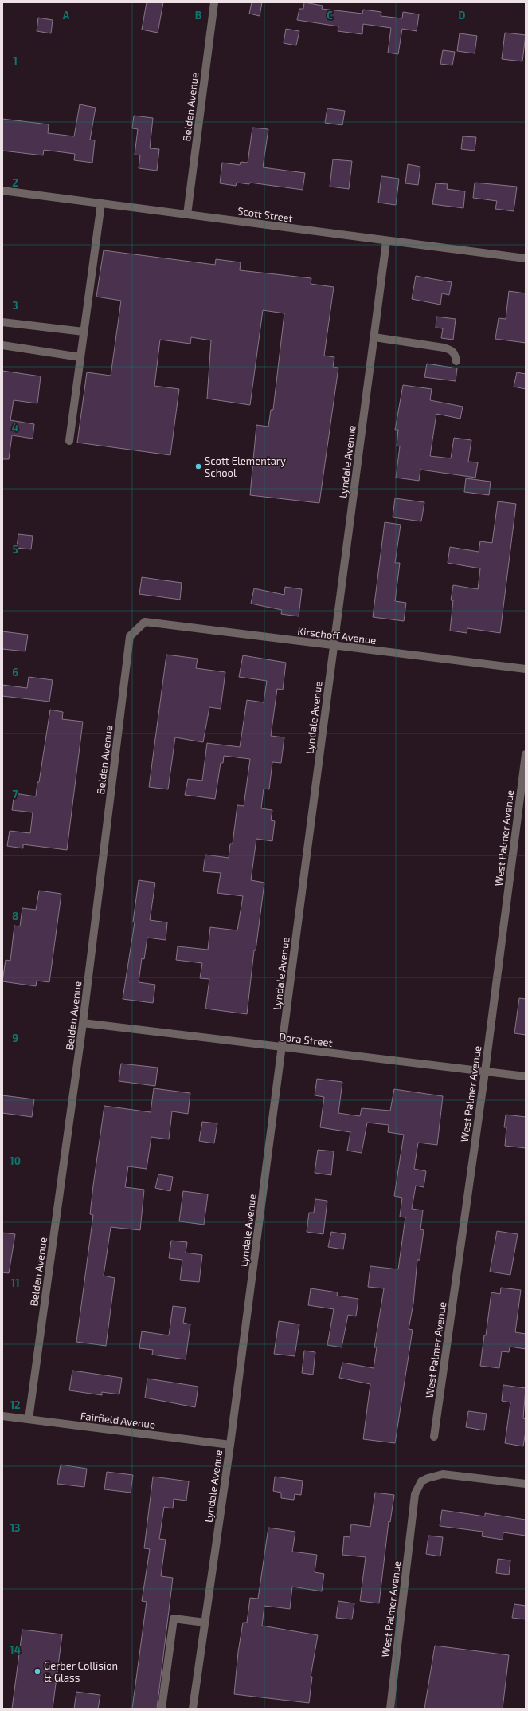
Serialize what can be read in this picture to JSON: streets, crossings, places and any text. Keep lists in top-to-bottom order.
{
  "streets": {
    "street": [
      "Belden Avenue",
      "Scott Street",
      "Lyndale Avenue",
      "Kirschoff Avenue",
      "West Palmer Avenue",
      "Dora Street",
      "Fairfield Avenue"
    ]
  },
  "crossings": [
    ["Belden Avenue", "Scott Street"],
    ["Belden Avenue", "Kirschoff Avenue"],
    ["Belden Avenue", "Dora Street"],
    ["Belden Avenue", "Fairfield Avenue"],
    ["Scott Street", "Lyndale Avenue"],
    ["Lyndale Avenue", "Kirschoff Avenue"],
    ["Lyndale Avenue", "Dora Street"],
    ["Lyndale Avenue", "Fairfield Avenue"],
    ["West Palmer Avenue", "Dora Street"]
  ],
  "places": ["Scott Elementary School", "Gerber Collision & Glass"],
  "grid": {
    "columns": [
      "A",
      "B",
      "C",
      "D"
    ],
    "rows": [
      "1",
      "2",
      "3",
      "4",
      "5",
      "6",
      "7",
      "8",
      "9",
      "10",
      "11",
      "12",
      "13",
      "14"
    ]
  }
}
